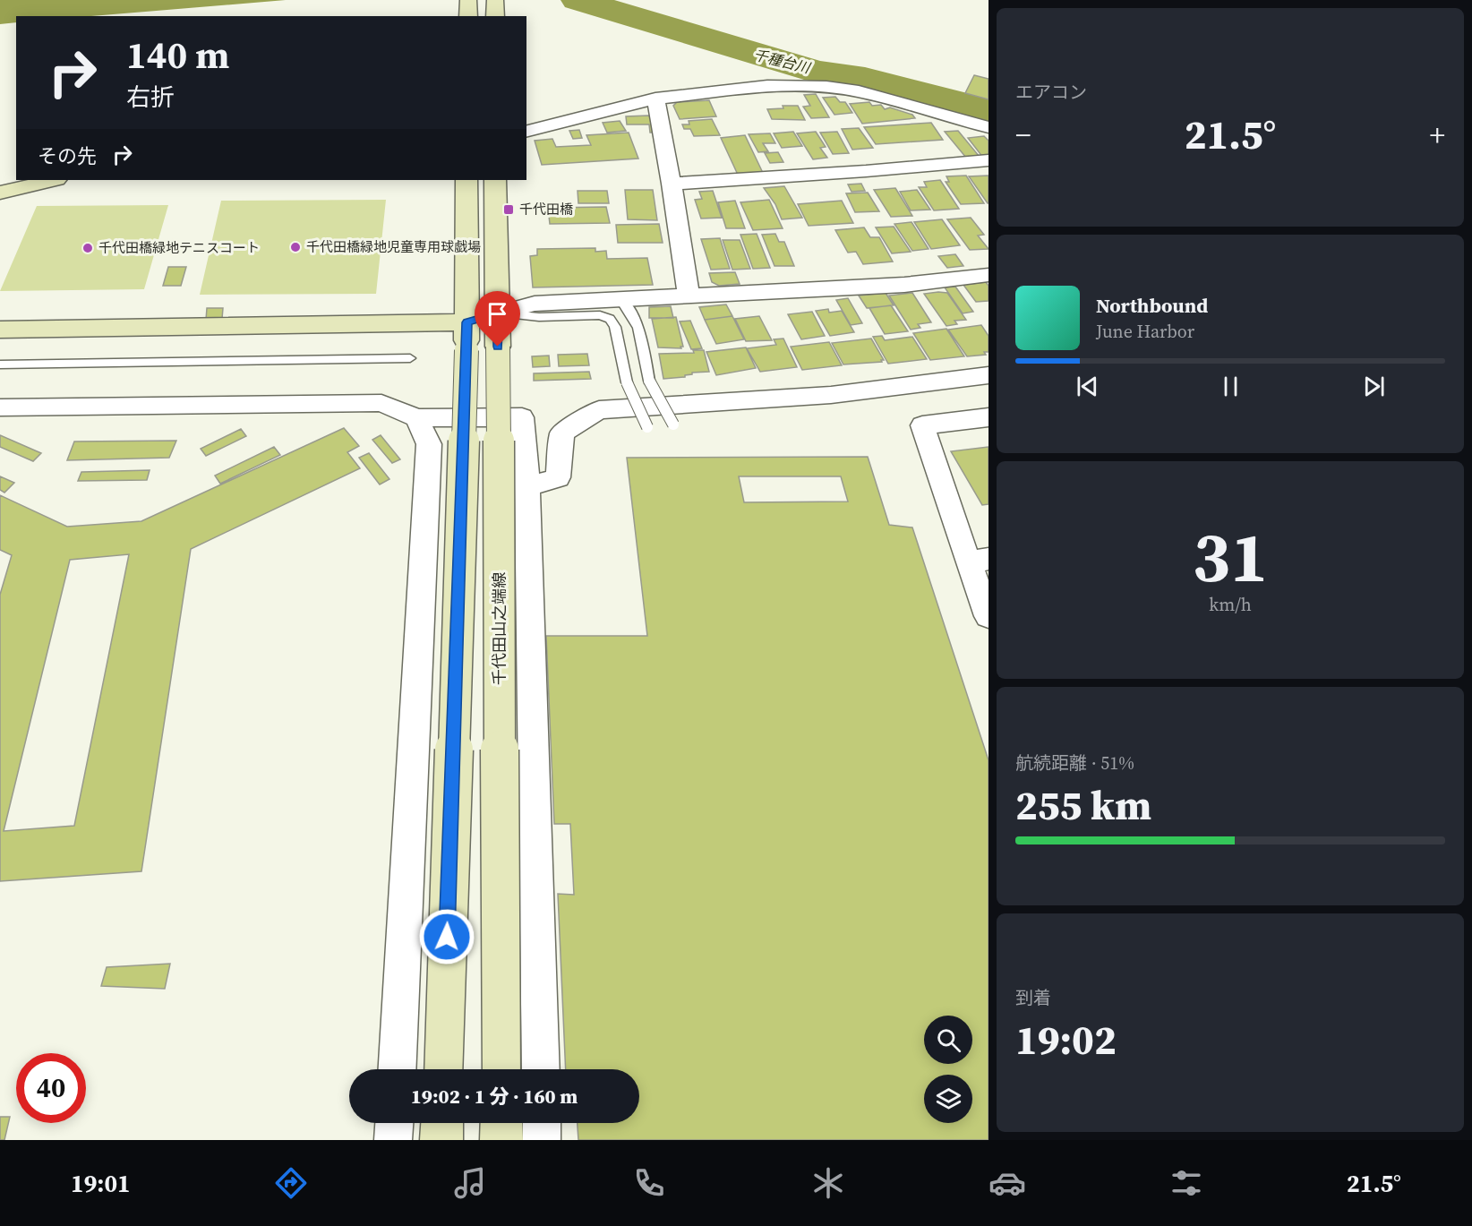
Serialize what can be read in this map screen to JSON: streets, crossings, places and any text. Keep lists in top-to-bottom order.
{
  "streets": {
    "street": ["千代田山之端線"]
  },
  "water": ["千種台川"],
  "places": {
    "transit": ["千代田橋"],
    "other": ["千代田橋緑地児童専用球戯場", "千代田橋緑地テニスコート"]
  },
  "page": {
    "tile": [
      "エアコン",
      ["31", "km/h"],
      ["航続距離 · 51%", "255 km"],
      ["到着", "19:02"]
    ],
    "turn": ["140 m", "右折"],
    "heat": ["−", "21.5°", "+"],
    "then": "その先",
    "song": ["Northbound", "June Harbor"],
    "limit": "40",
    "trip": "19:02 · 1 分 · 160 m",
    "tabs": ["19:01", "21.5°"]
  }
}
